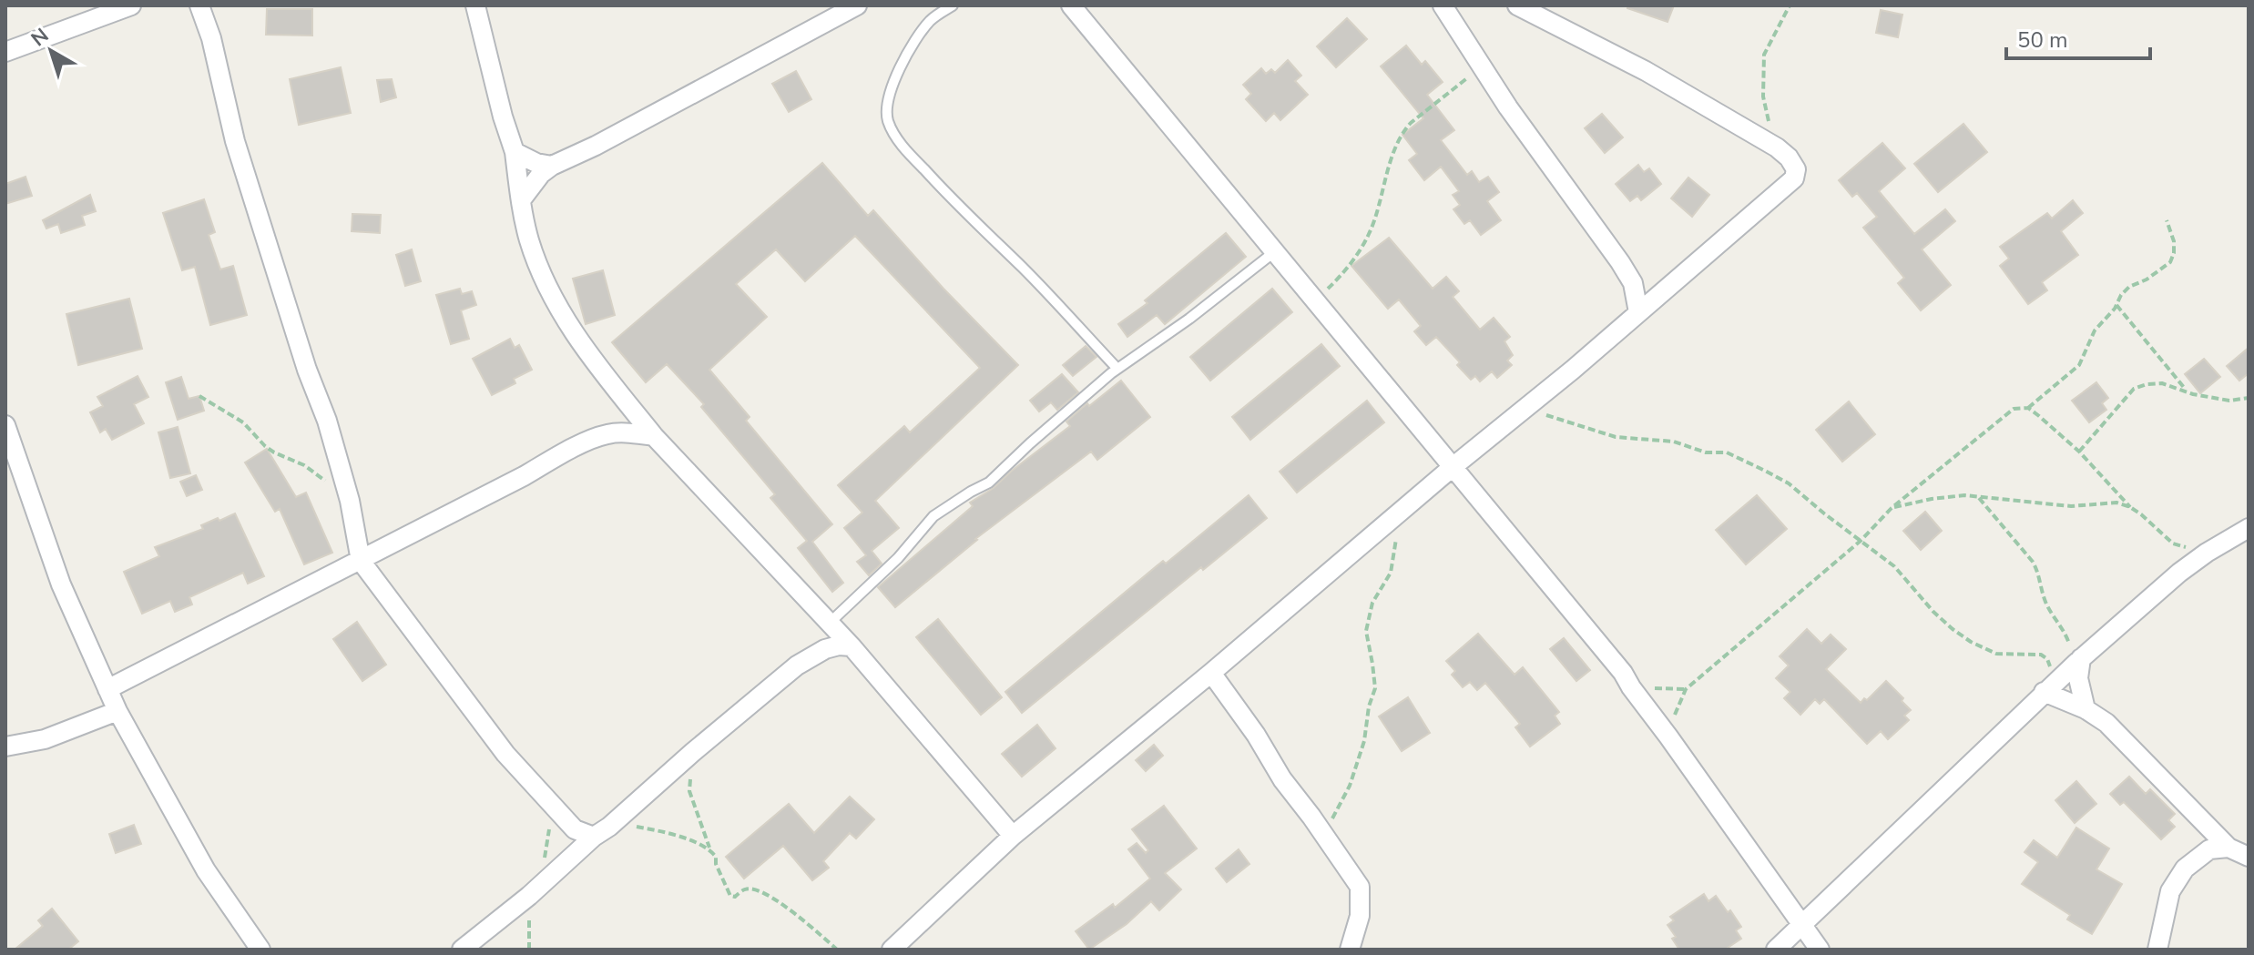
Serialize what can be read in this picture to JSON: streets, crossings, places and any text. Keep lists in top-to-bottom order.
{
  "scale_bar": "50 m",
  "north": "top left"
}
